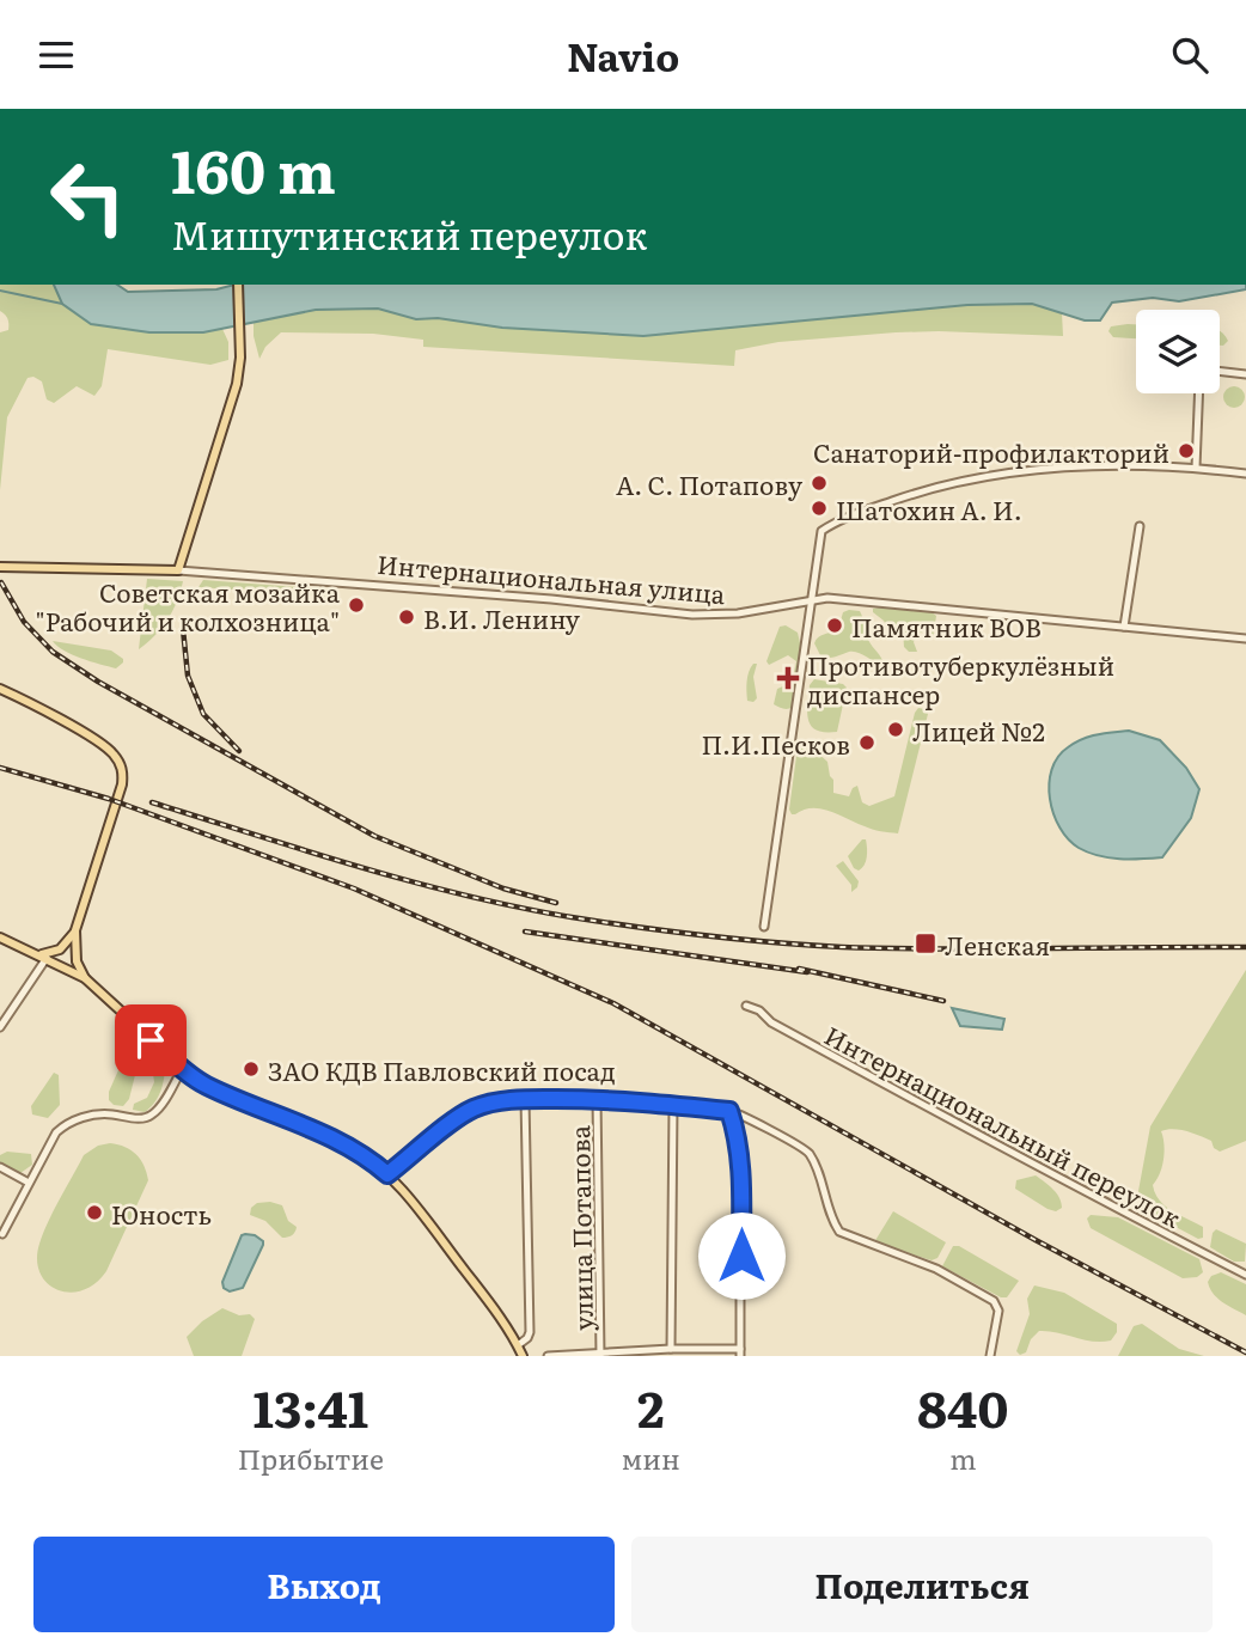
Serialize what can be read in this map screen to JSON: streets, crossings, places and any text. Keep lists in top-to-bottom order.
{
  "streets": {
    "main road": ["Интернациональная улица"],
    "street": ["Интернациональный переулок", "улица Потапова"]
  },
  "places": {
    "other": [
      "Санаторий-профилакторий",
      "А. С. Потапову",
      "Шатохин А. И.",
      "Советская мозайка \"Рабочий и колхозница\"",
      "В.И. Ленину",
      "Памятник ВОВ",
      "Лицей №2",
      "П.И.Песков",
      "ЗАО КДВ Павловский посад",
      "Юность"
    ],
    "health": ["Противотуберкулёзный диспансер"],
    "transit": ["Ленская"]
  },
  "page": {
    "header": "Navio",
    "turn": ["160 m", "Мишутинский переулок"],
    "eta": [
      "13:41",
      "Прибытие",
      "2",
      "мин",
      "840",
      "m"
    ],
    "buttons": ["Выход", "Поделиться"]
  }
}
